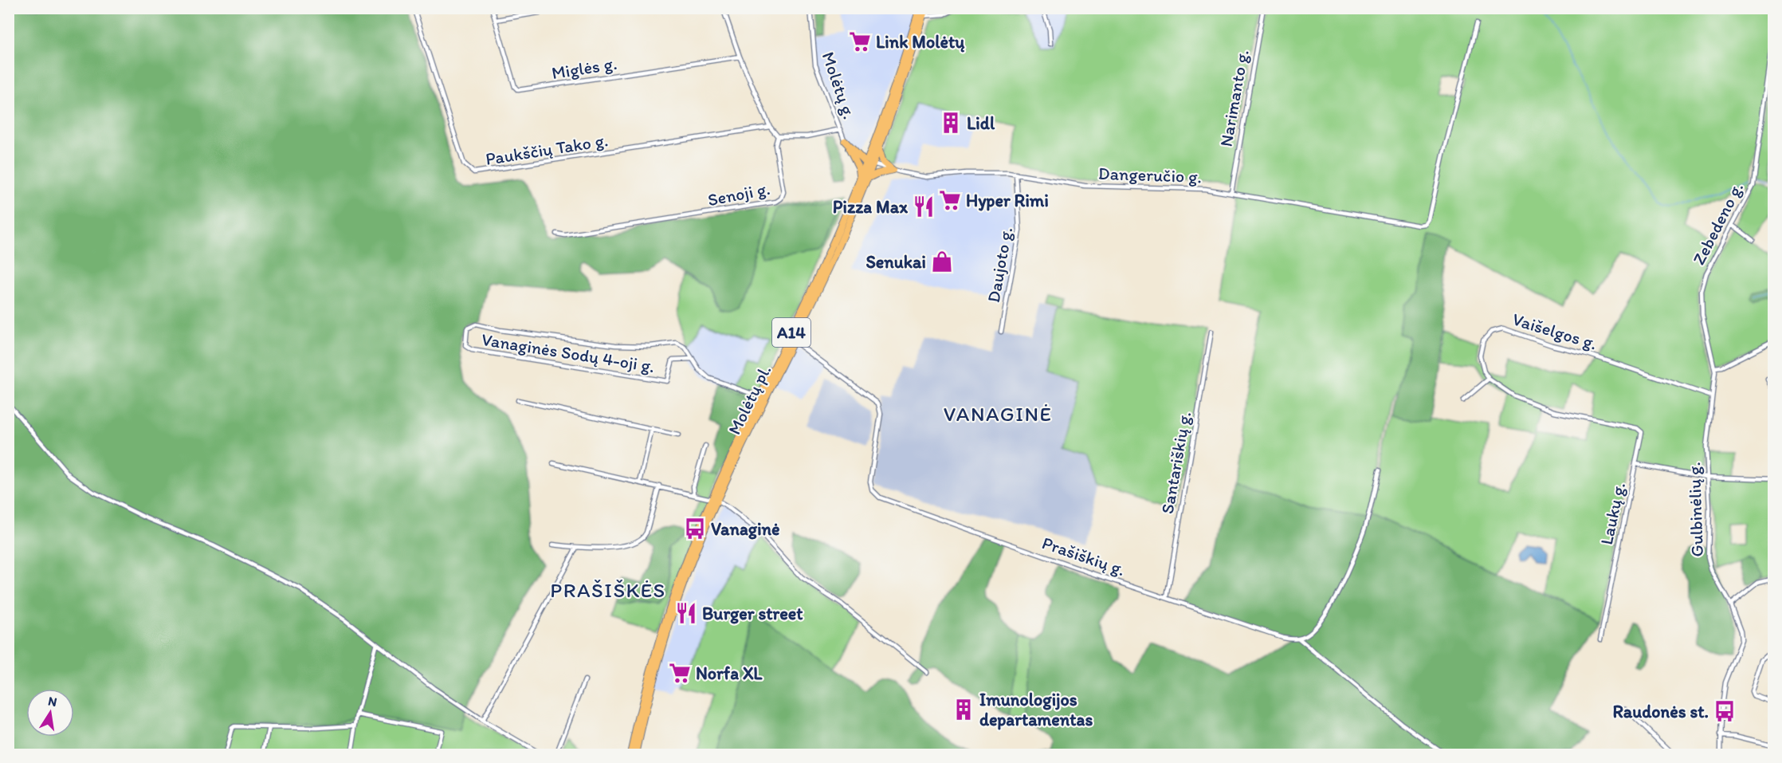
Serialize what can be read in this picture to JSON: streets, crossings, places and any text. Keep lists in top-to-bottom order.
{
  "streets": {
    "highway": ["A14", "Molėtų pl."],
    "street": [
      "Miglės g.",
      "Molėtų g.",
      "Narimanto g.",
      "Paukščių Tako g.",
      "Dangeručio g.",
      "Senoji g.",
      "Zebedeno g.",
      "Daujoto g.",
      "Vaišelgos g.",
      "Vanaginės Sodų 4-oji g.",
      "Santariškių g.",
      "Gulbinėlių g.",
      "Laukų g.",
      "Prašiškių g."
    ]
  },
  "crossings": [
    ["Narimanto g.", "Dangeručio g."],
    ["Dangeručio g.", "Daujoto g."],
    ["Dangeručio g.", "Molėtų pl."],
    ["Zebedeno g.", "Vaišelgos g."],
    ["Zebedeno g.", "Gulbinėlių g."],
    ["Vaišelgos g.", "Gulbinėlių g."],
    ["Molėtų pl.", "Prašiškių g."],
    ["Santariškių g.", "Prašiškių g."],
    ["Gulbinėlių g.", "Laukų g."]
  ],
  "districts": ["VANAGINĖ", "PRAŠIŠKĖS"],
  "places": {
    "supermarket": ["Link Molėtų", "Hyper Rimi", "Norfa XL"],
    "building": ["Lidl", "Imunologijos departamentas"],
    "restaurant": ["Pizza Max", "Burger street"],
    "shop": ["Senukai"],
    "bus stop": ["Vanaginė", "Raudonės st."]
  },
  "north": "top"
}
